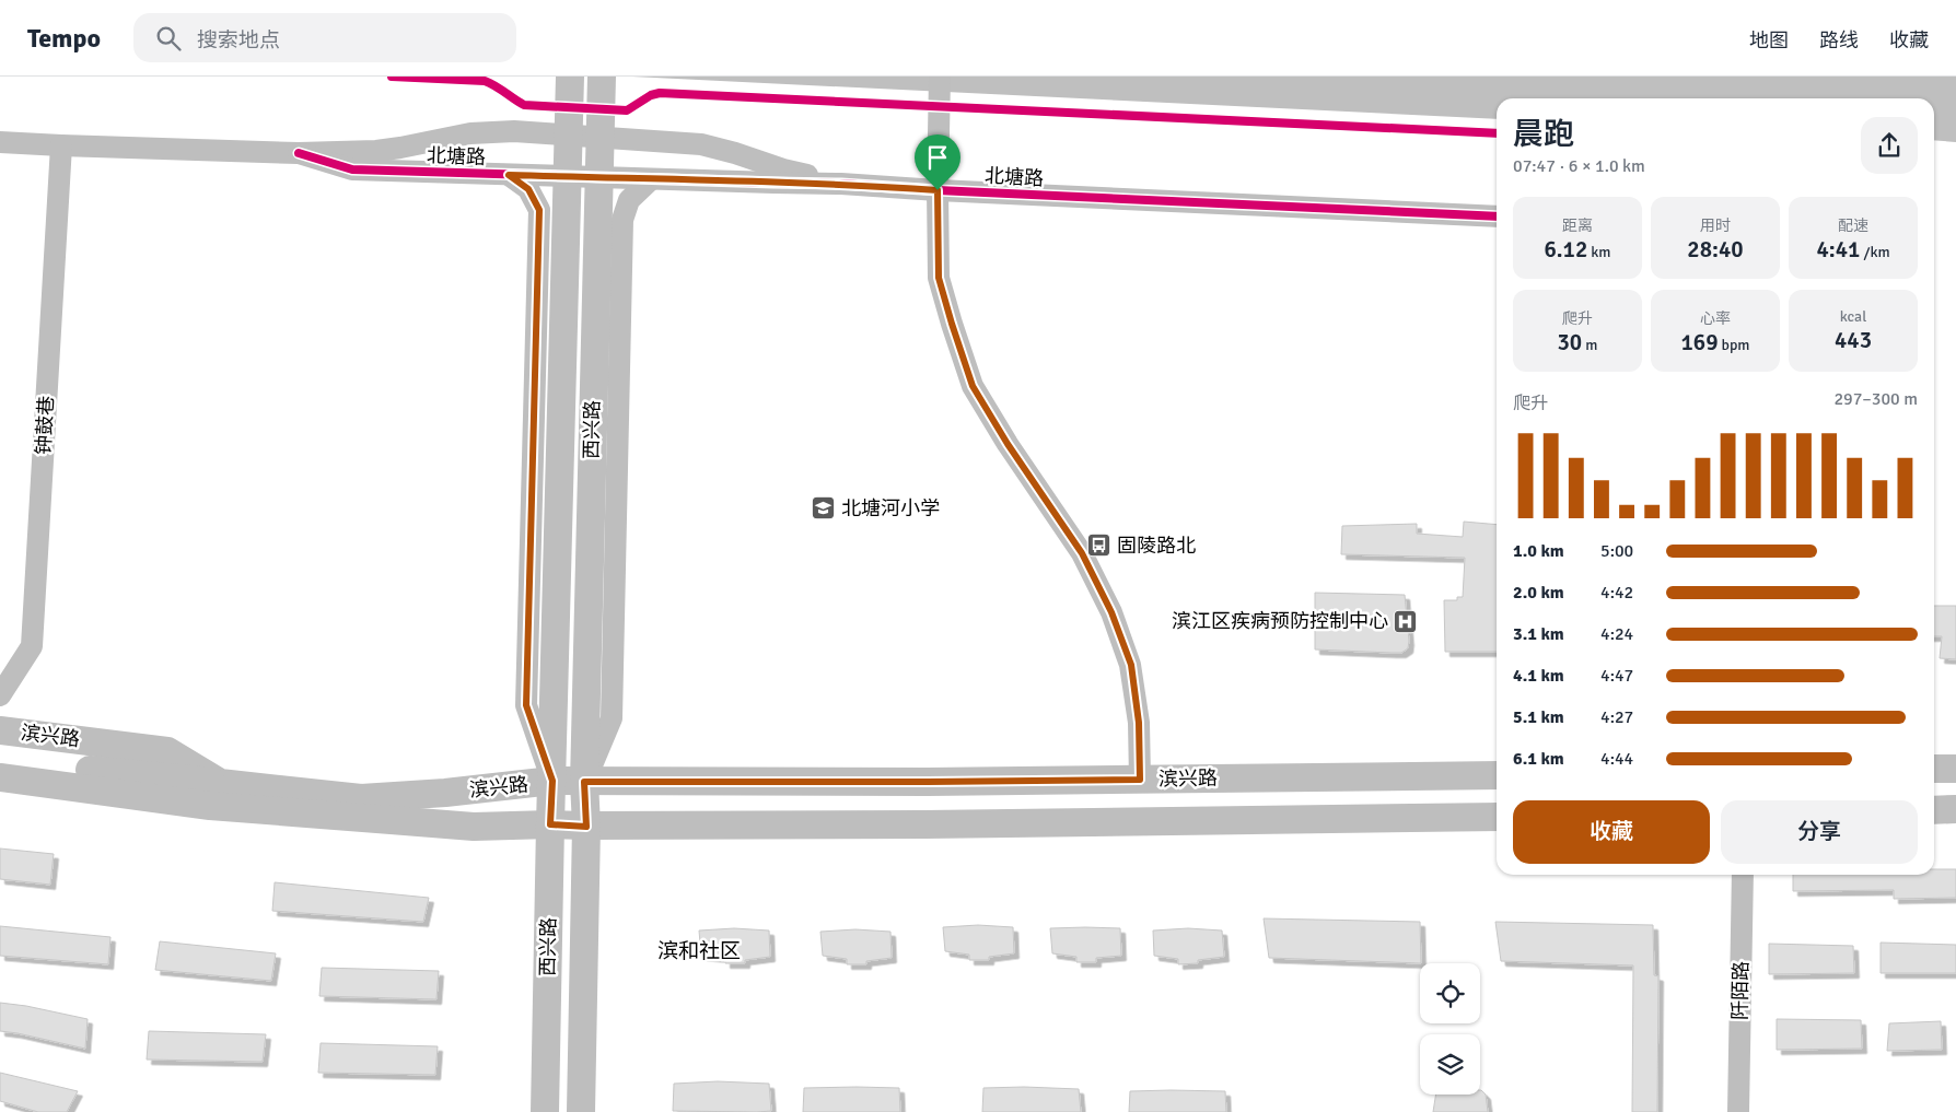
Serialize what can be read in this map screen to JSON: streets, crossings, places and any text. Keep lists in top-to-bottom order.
{
  "streets": {
    "main road": ["西兴路", "滨兴路"],
    "street": ["北塘路", "钟鼓巷", "阡陌路"]
  },
  "crossings": [
    ["北塘路", "钟鼓巷"],
    ["北塘路", "西兴路"],
    ["西兴路", "滨兴路"]
  ],
  "districts": ["滨和社区"],
  "places": {
    "school or university": ["北塘河小学"],
    "bus stop": ["固陵路北"],
    "hospital": ["滨江区疾病预防控制中心"]
  },
  "page": {
    "header": "Tempo",
    "search": "搜索地点",
    "nav": ["地图", "路线", "收藏"],
    "heading": ["晨跑", "07:47 · 6 × 1.0 km"],
    "stats": [
      ["距离", "6.12 km"],
      ["用时", "28:40"],
      ["配速", "4:41 /km"],
      ["爬升", "30 m"],
      ["心率", "169 bpm"],
      ["kcal", "443"]
    ],
    "chart": ["爬升", "297–300 m"],
    "list": [
      {
        "name": "1.0 km",
        "note": "5:00"
      },
      {
        "name": "2.0 km",
        "note": "4:42"
      },
      {
        "name": "3.1 km",
        "note": "4:24"
      },
      {
        "name": "4.1 km",
        "note": "4:47"
      },
      {
        "name": "5.1 km",
        "note": "4:27"
      },
      {
        "name": "6.1 km",
        "note": "4:44"
      }
    ],
    "buttons": ["收藏", "分享"]
  }
}
